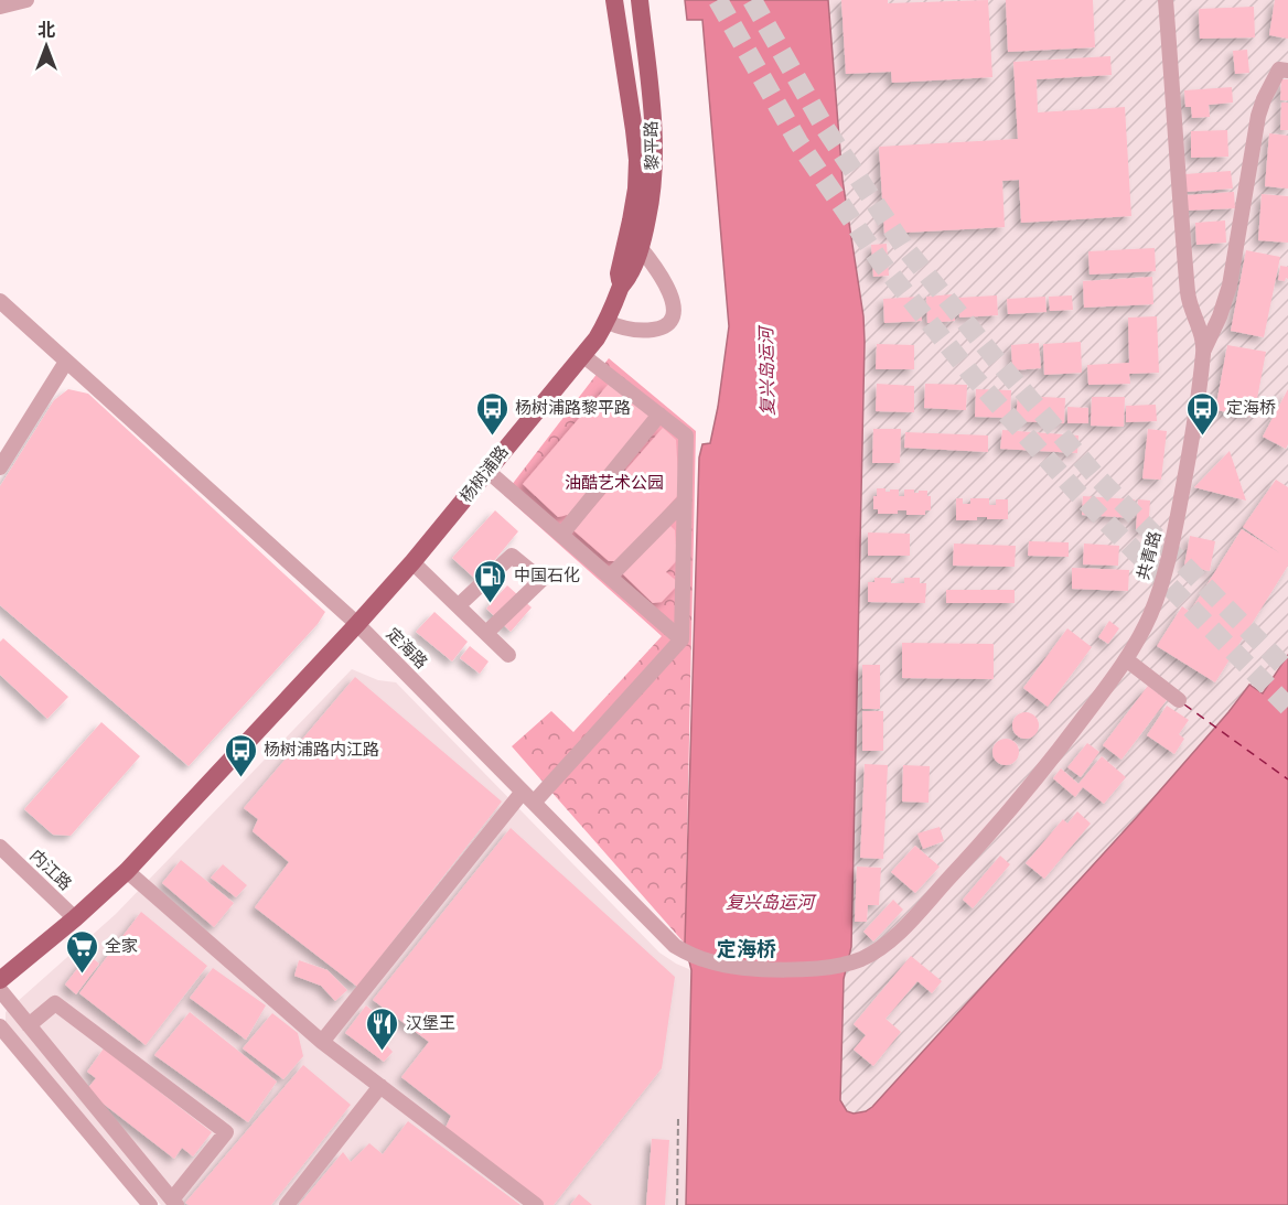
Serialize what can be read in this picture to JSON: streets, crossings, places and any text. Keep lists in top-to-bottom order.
{
  "streets": {
    "main road": ["黎平路", "杨树浦路"],
    "street": ["共青路", "定海路", "内江路"]
  },
  "crossings": [
    ["黎平路", "杨树浦路"],
    ["杨树浦路", "定海路"],
    ["杨树浦路", "内江路"],
    ["共青路", "定海路"]
  ],
  "districts": ["定海桥"],
  "water": ["复兴岛运河"],
  "parks": ["油酷艺术公园"],
  "places": {
    "bus stop": ["杨树浦路黎平路", "定海桥", "杨树浦路内江路"],
    "fuel station": ["中国石化"],
    "supermarket": ["全家"],
    "restaurant": ["汉堡王"]
  },
  "north": "top"
}
